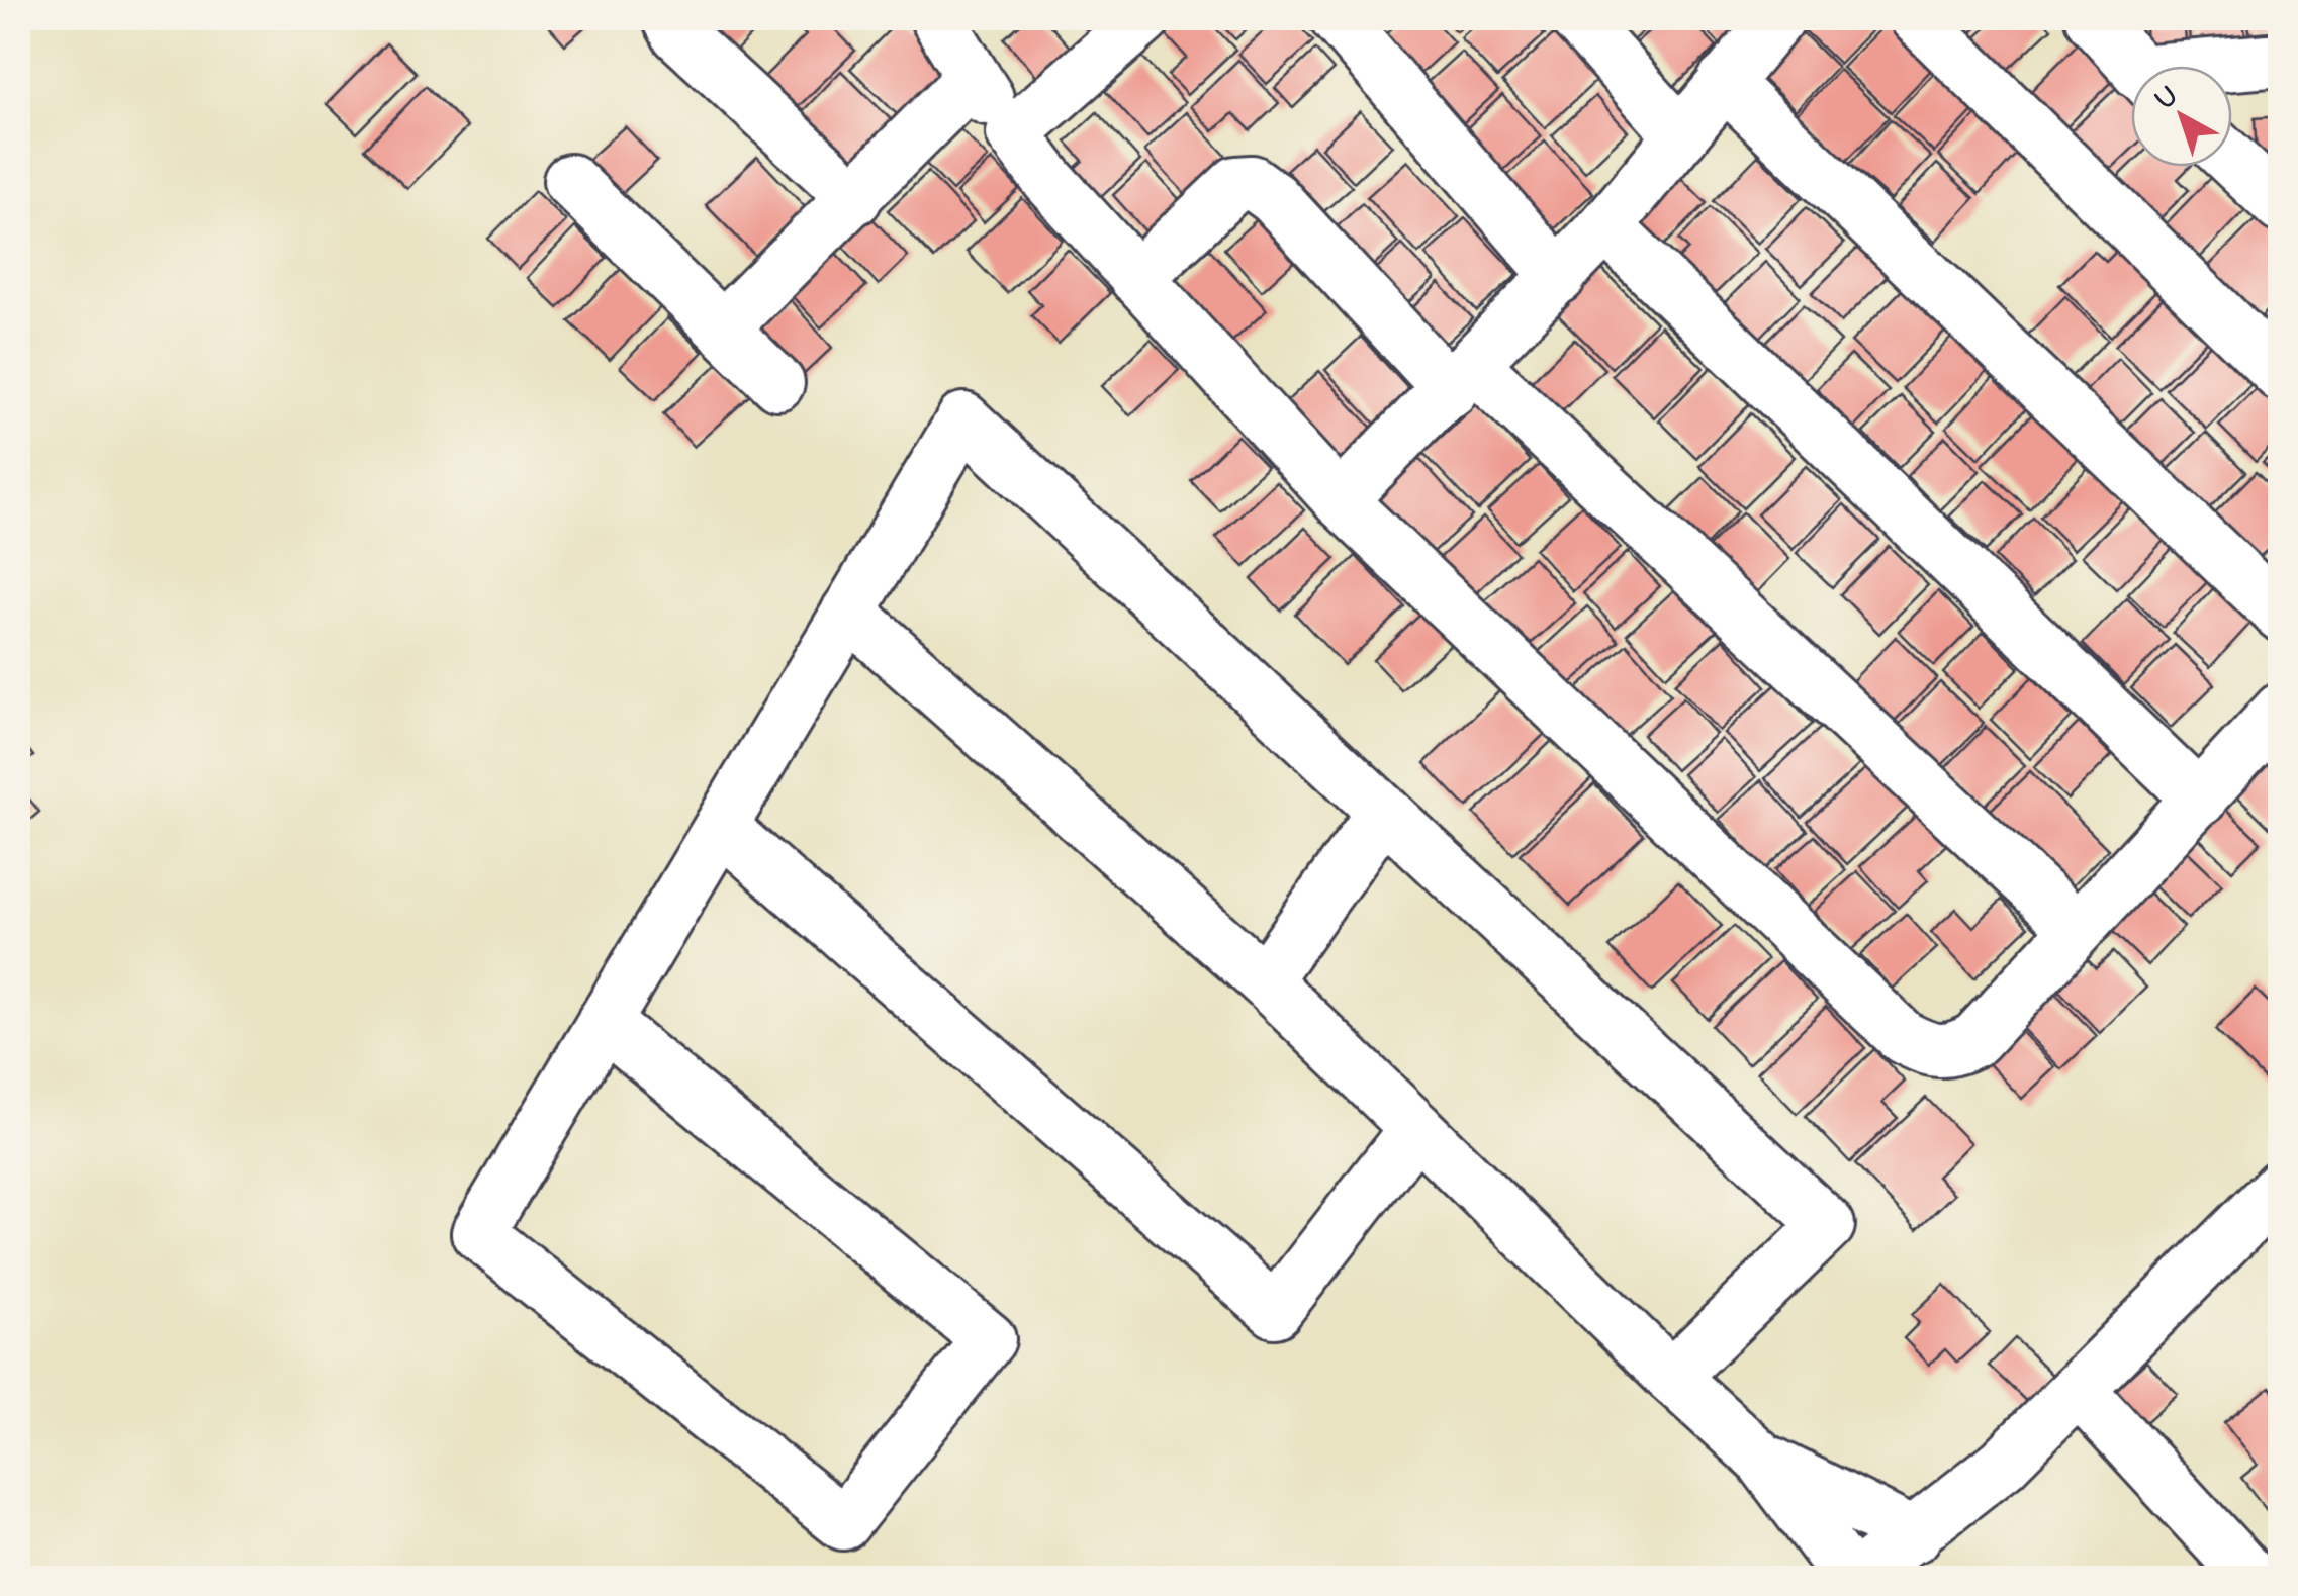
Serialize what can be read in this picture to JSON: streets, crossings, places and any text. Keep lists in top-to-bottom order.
{
  "north": "top left"
}
